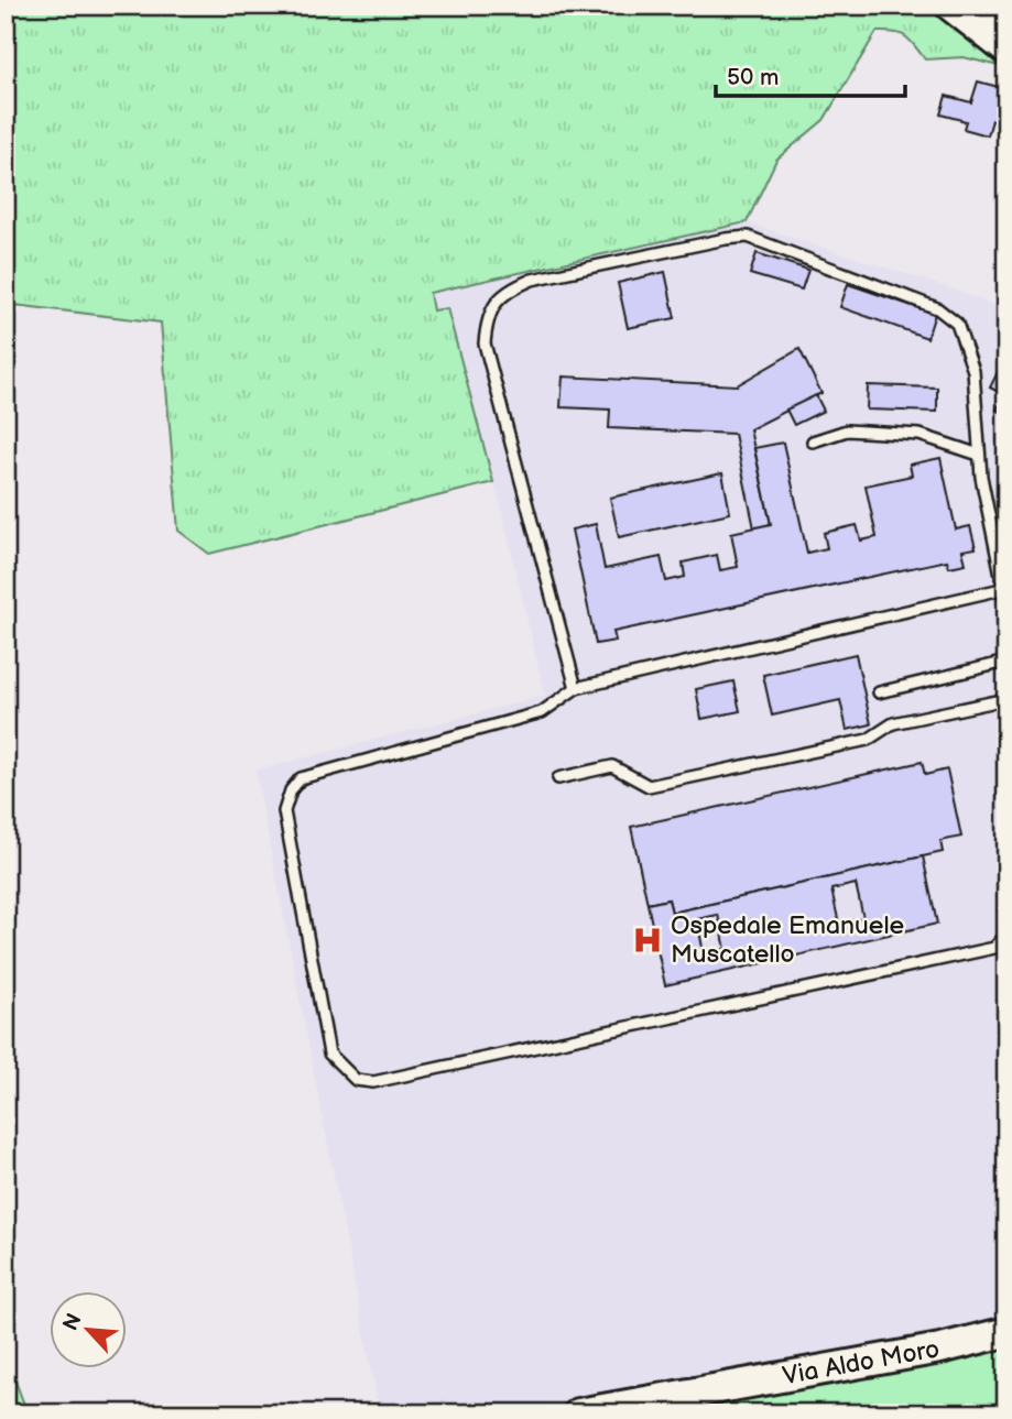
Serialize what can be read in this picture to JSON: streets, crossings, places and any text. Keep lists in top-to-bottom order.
{
  "streets": {
    "main road": ["Via Aldo Moro"]
  },
  "places": {
    "hospital": ["Ospedale Emanuele Muscatello"]
  },
  "scale_bar": "50 m",
  "north": "top left"
}
